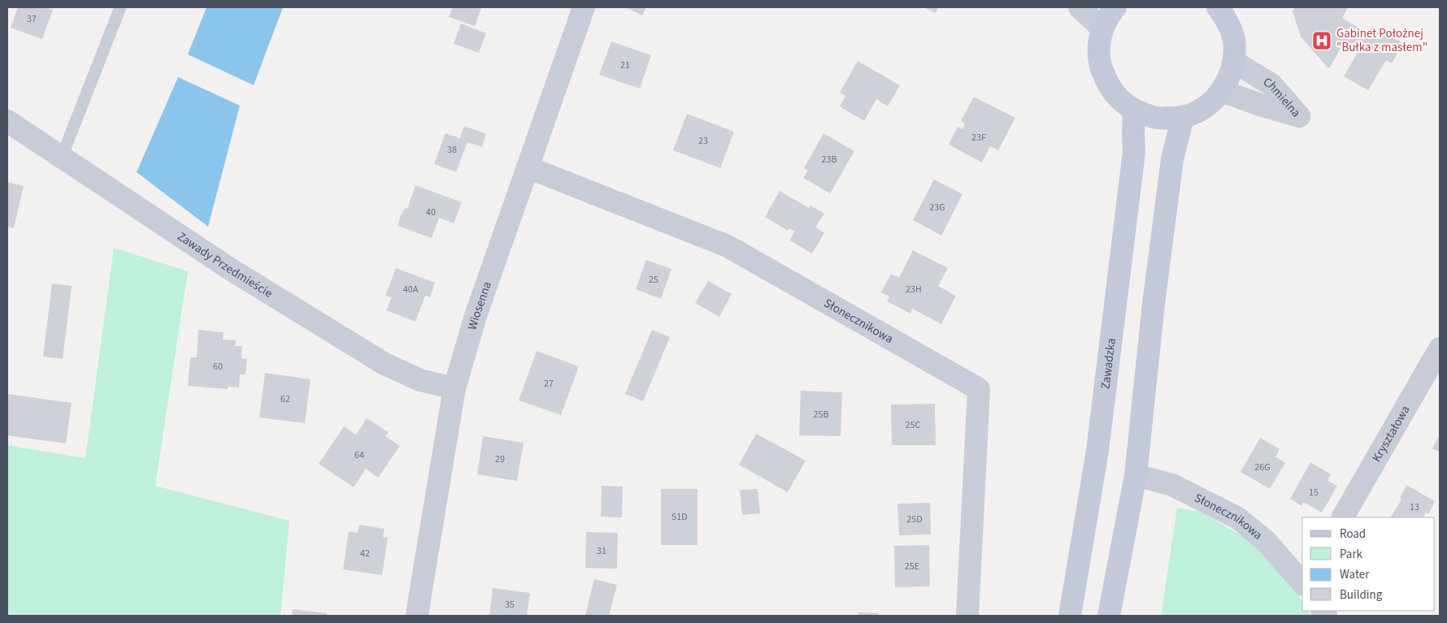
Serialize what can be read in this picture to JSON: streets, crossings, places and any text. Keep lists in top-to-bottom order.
{
  "streets": {
    "street": [
      "Chmielna",
      "Zawady Przedmieście",
      "Wiosenna",
      "Słonecznikowa",
      "Zawadzka",
      "Kryształowa"
    ]
  },
  "crossings": [
    ["Zawady Przedmieście", "Wiosenna"],
    ["Wiosenna", "Słonecznikowa"]
  ],
  "places": {
    "hospital": ["Gabinet Położnej \"Bułka z masłem\""]
  },
  "house_numbers": [
    "37",
    "21",
    "23F",
    "23",
    "38",
    "23B",
    "23G",
    "40",
    "25",
    "40A",
    "23H",
    "60",
    "27",
    "62",
    "25B",
    "25C",
    "64",
    "29",
    "26G",
    "15",
    "13",
    "51D",
    "25D",
    "31",
    "42",
    "25E",
    "35"
  ],
  "legend": [
    "Road",
    "Park",
    "Water",
    "Building"
  ]
}
